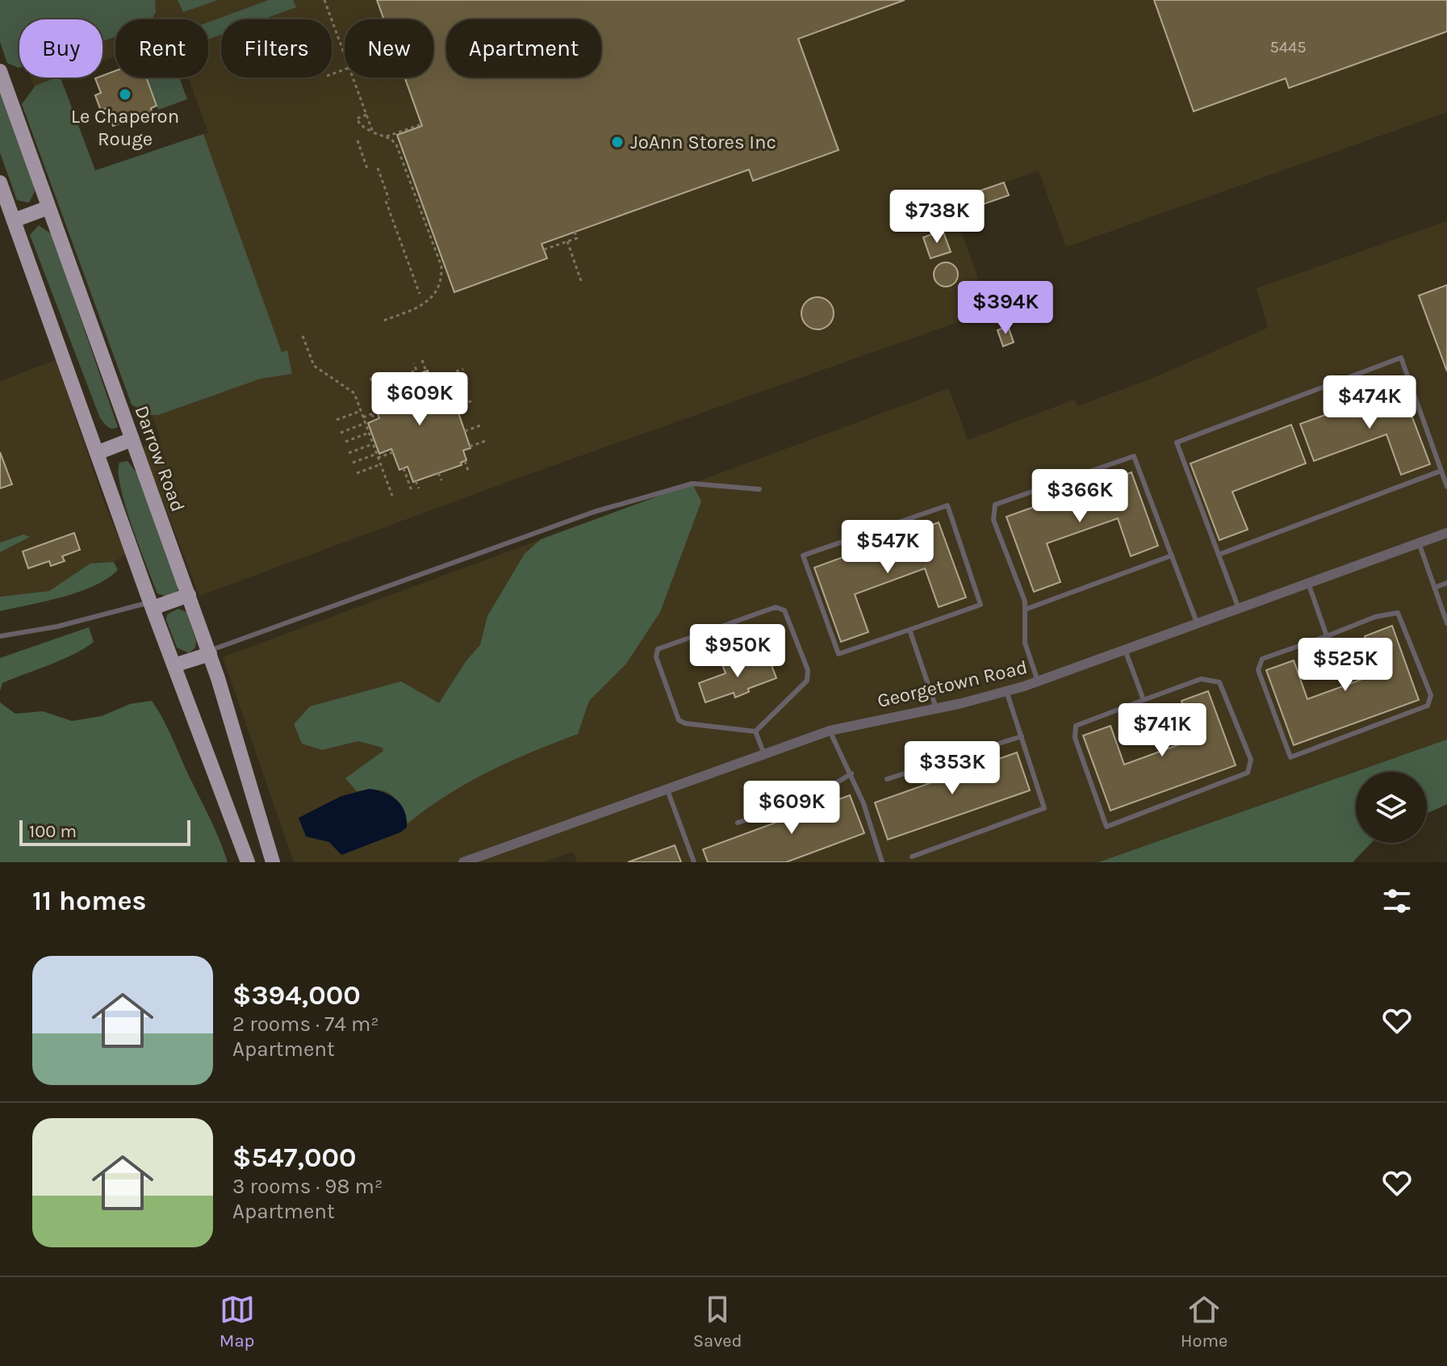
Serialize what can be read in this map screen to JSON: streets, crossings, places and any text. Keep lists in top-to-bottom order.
{
  "streets": {
    "main road": ["Darrow Road"],
    "street": ["Georgetown Road"]
  },
  "places": ["Le Chaperon Rouge", "JoAnn Stores Inc"],
  "house_numbers": ["5445"],
  "scale_bar": "100 m",
  "page": {
    "chip": [
      "Buy",
      "Rent",
      "Filters",
      "New",
      "Apartment"
    ],
    "price": [
      "$738K",
      "$394K",
      "$609K",
      "$474K",
      "$366K",
      "$547K",
      "$950K",
      "$525K",
      "$741K",
      "$353K",
      "$609K"
    ],
    "scale": "100 m",
    "heading": "11 homes",
    "list": [
      {
        "name": "$394,000",
        "note": "2 rooms · 74 m² · Apartment"
      },
      {
        "name": "$547,000",
        "note": "3 rooms · 98 m² · Apartment"
      }
    ],
    "tabs": ["Map", "Saved", "Home"]
  }
}
